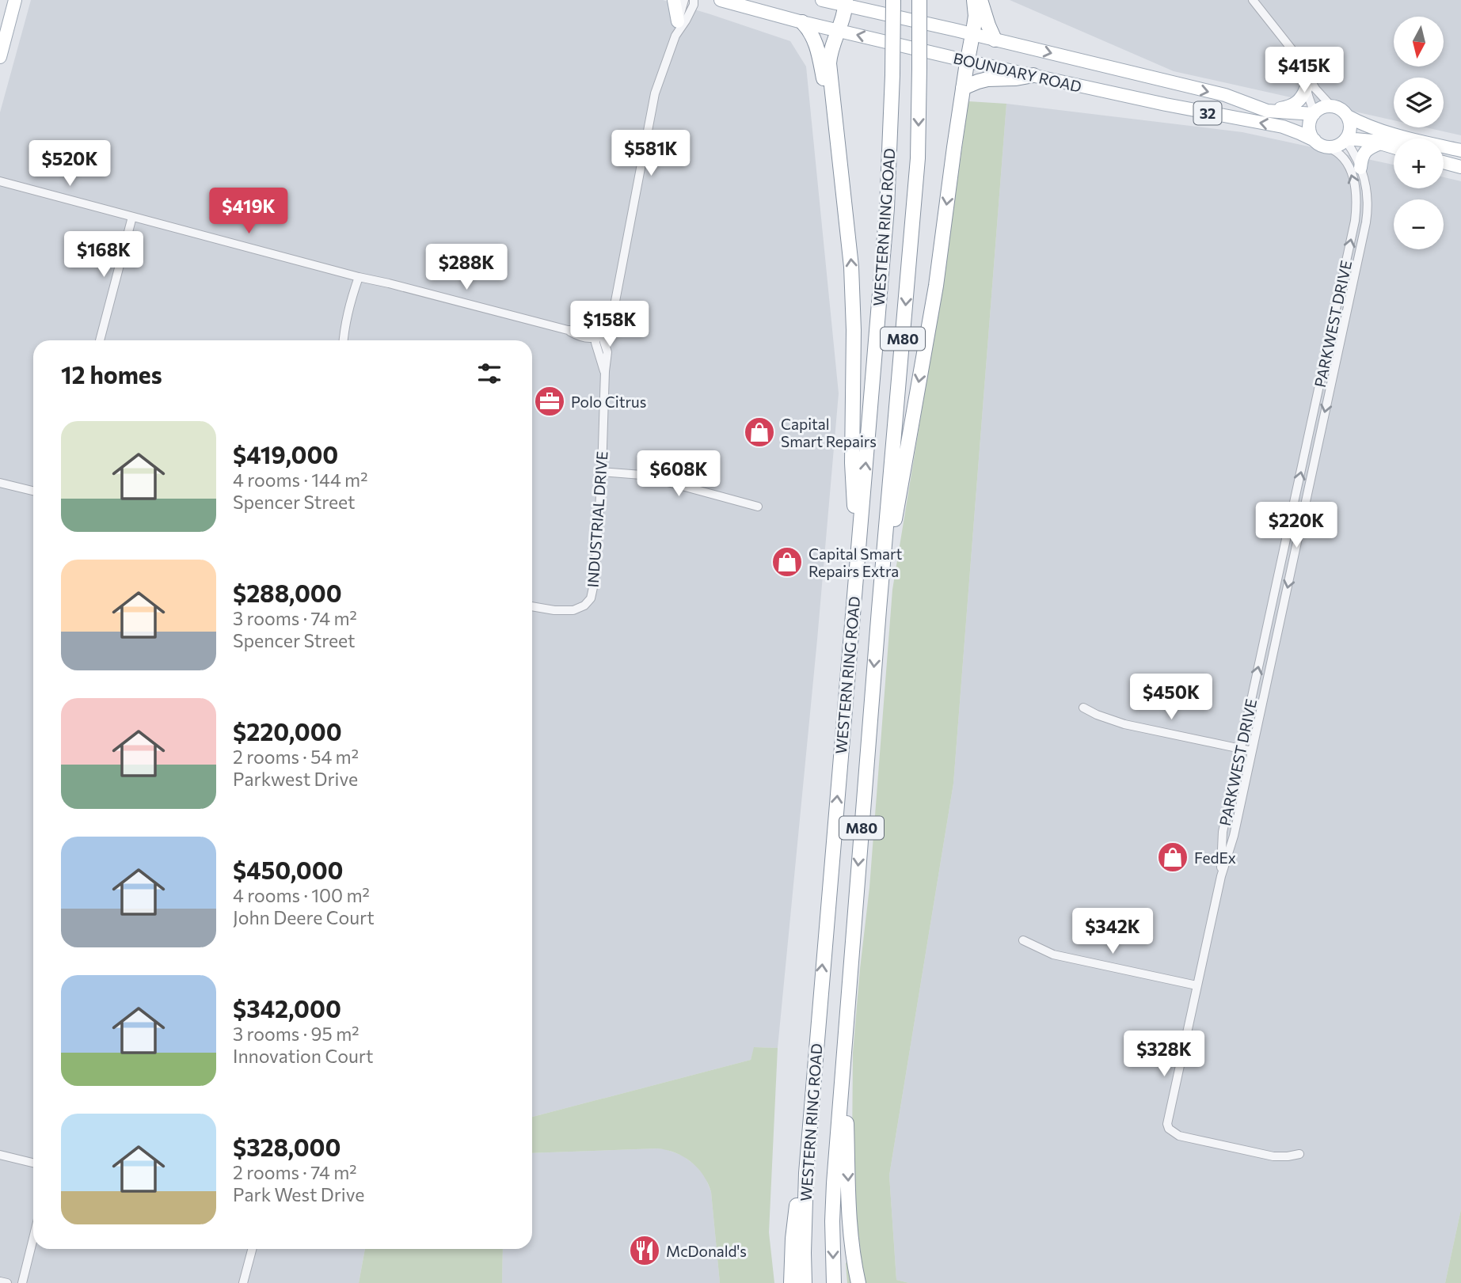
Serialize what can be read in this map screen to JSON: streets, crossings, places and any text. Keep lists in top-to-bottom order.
{
  "streets": {
    "highway": ["WESTERN RING ROAD", "M80"],
    "main road": ["BOUNDARY ROAD", "32"],
    "street": ["PARKWEST DRIVE", "INDUSTRIAL DRIVE"]
  },
  "crossings": [
    ["BOUNDARY ROAD", "32"],
    ["BOUNDARY ROAD", "PARKWEST DRIVE"],
    ["32", "PARKWEST DRIVE"]
  ],
  "places": {
    "office": ["Polo Citrus"],
    "shop": ["Capital Smart Repairs", "Capital Smart Repairs Extra", "FedEx"],
    "restaurant": ["McDonald's"]
  },
  "north": "bottom",
  "page": {
    "map_buttons": ["+", "−"],
    "price": [
      "$415K",
      "$581K",
      "$520K",
      "$419K",
      "$168K",
      "$288K",
      "$158K",
      "$608K",
      "$220K",
      "$450K",
      "$342K",
      "$328K"
    ],
    "heading": "12 homes",
    "list": [
      {
        "name": "$419,000",
        "note": "4 rooms · 144 m² · Spencer Street"
      },
      {
        "name": "$288,000",
        "note": "3 rooms · 74 m² · Spencer Street"
      },
      {
        "name": "$220,000",
        "note": "2 rooms · 54 m² · Parkwest Drive"
      },
      {
        "name": "$450,000",
        "note": "4 rooms · 100 m² · John Deere Court"
      },
      {
        "name": "$342,000",
        "note": "3 rooms · 95 m² · Innovation Court"
      },
      {
        "name": "$328,000",
        "note": "2 rooms · 74 m² · Park West Drive"
      }
    ]
  }
}
